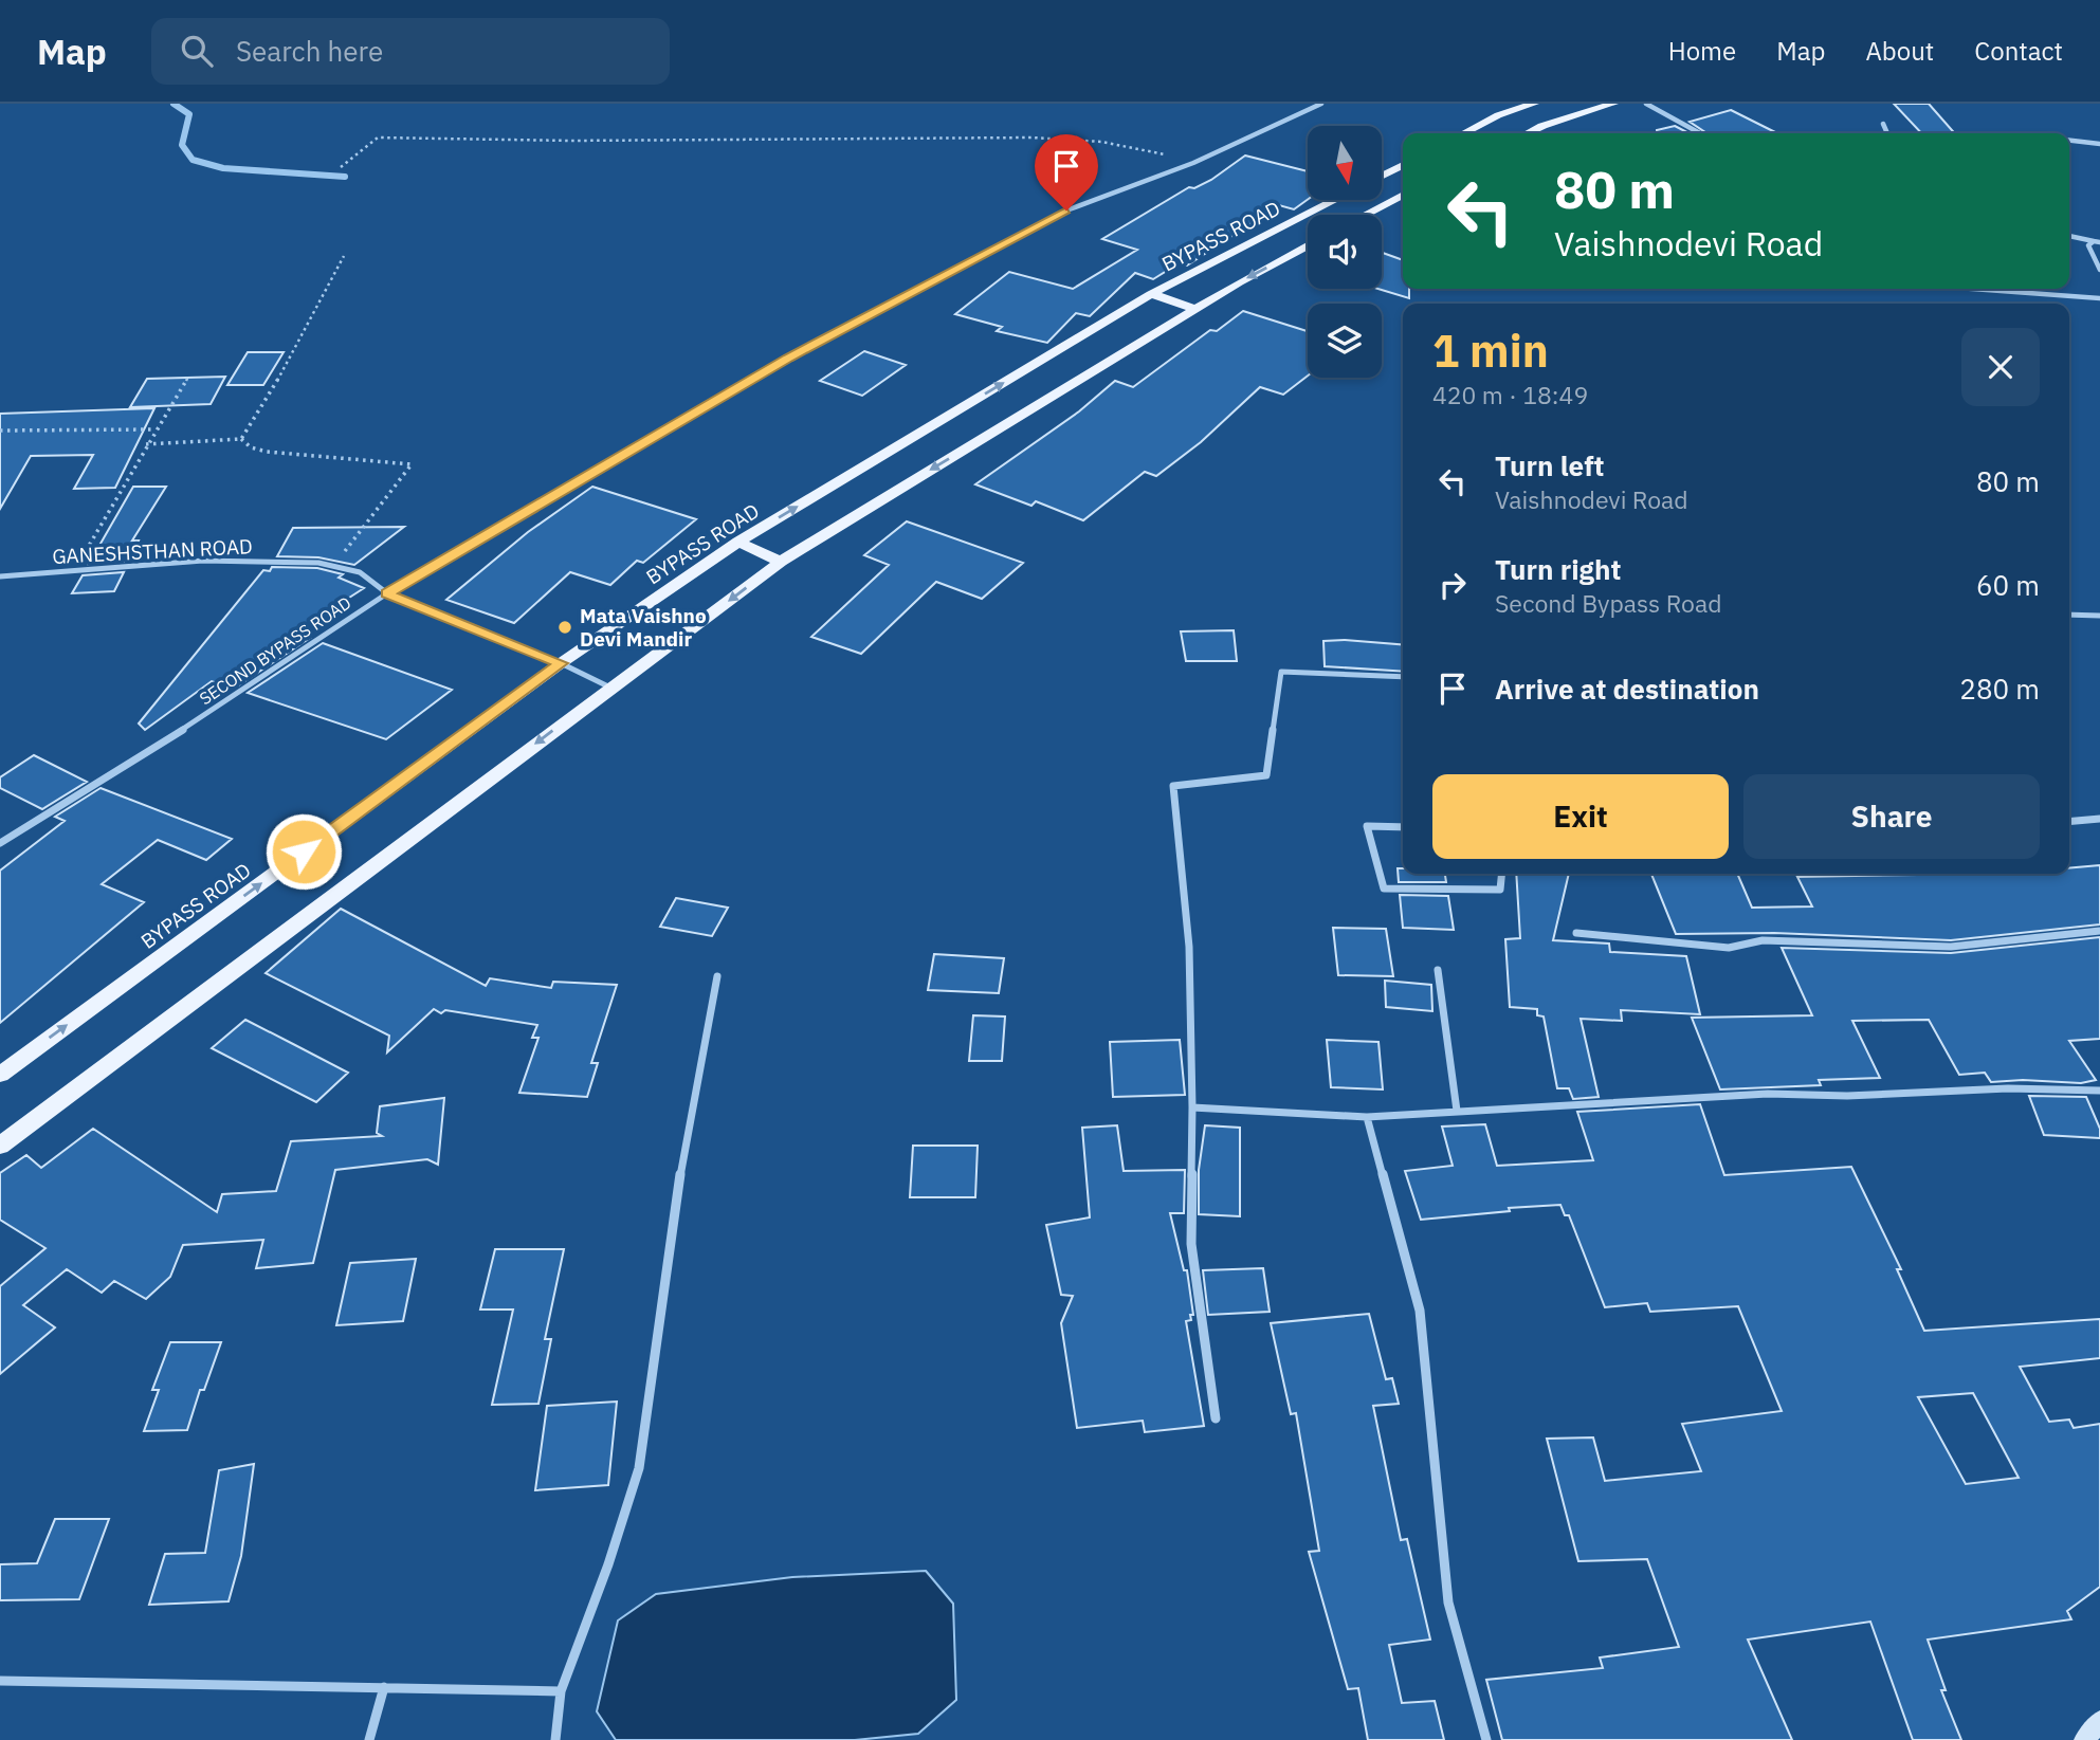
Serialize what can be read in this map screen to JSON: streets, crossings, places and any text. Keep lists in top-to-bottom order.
{
  "streets": {
    "main road": ["BYPASS ROAD"],
    "street": ["GANESHSTHAN ROAD", "SECOND BYPASS ROAD"]
  },
  "crossings": [
    ["BYPASS ROAD", "GANESHSTHAN ROAD"],
    ["GANESHSTHAN ROAD", "SECOND BYPASS ROAD"]
  ],
  "places": ["Mata Vaishno Devi Mandir"],
  "north": "bottom",
  "page": {
    "header": "Map",
    "search": "Search here",
    "nav": [
      "Home",
      "Map",
      "About",
      "Contact"
    ],
    "turn": ["80 m", "Vaishnodevi Road"],
    "heading": ["1 min", "420 m · 18:49"],
    "list": [
      {
        "name": "Turn left",
        "note": "Vaishnodevi Road",
        "value": "80 m"
      },
      {
        "name": "Turn right",
        "note": "Second Bypass Road",
        "value": "60 m"
      },
      {
        "name": "Arrive at destination",
        "value": "280 m"
      }
    ],
    "buttons": ["Exit", "Share"]
  }
}
